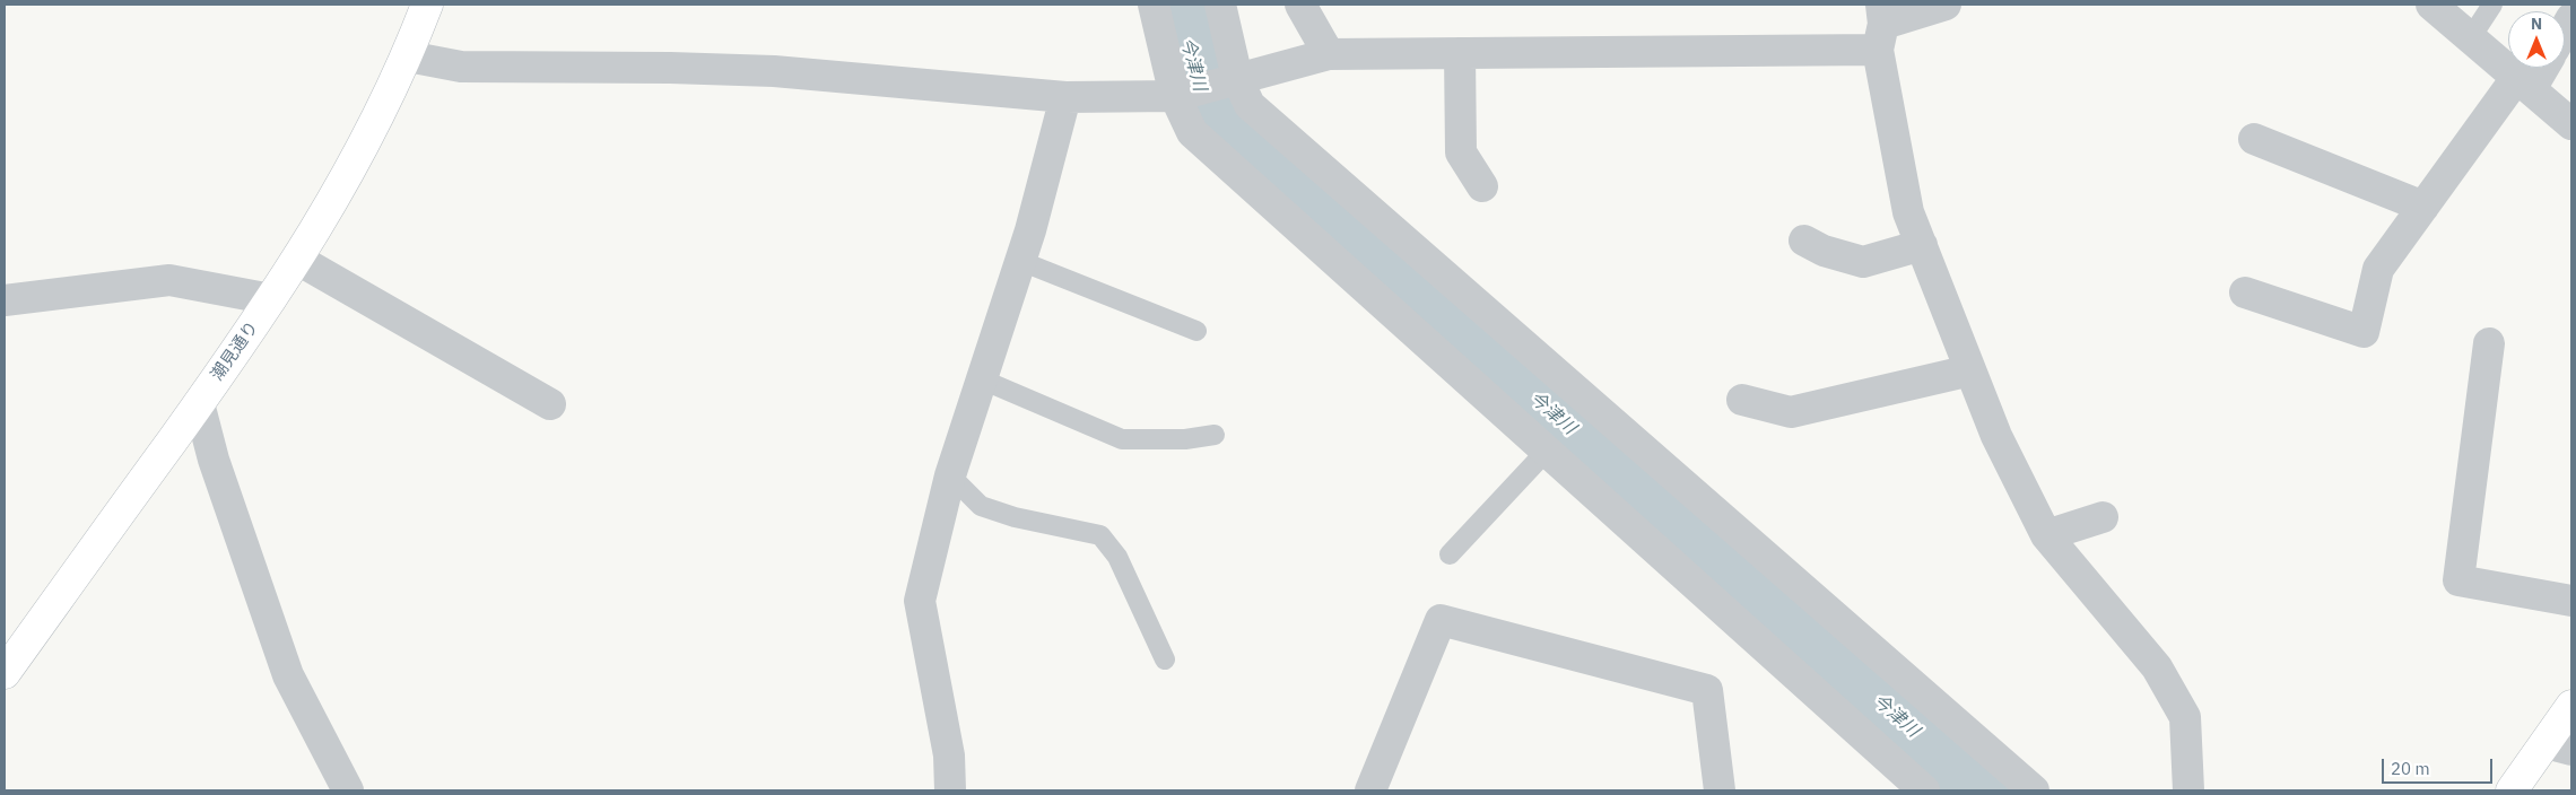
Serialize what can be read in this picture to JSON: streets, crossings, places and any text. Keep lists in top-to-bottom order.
{
  "streets": {
    "street": ["潮見通り"]
  },
  "water": ["今津川"],
  "scale_bar": "20 m",
  "north": "top"
}
